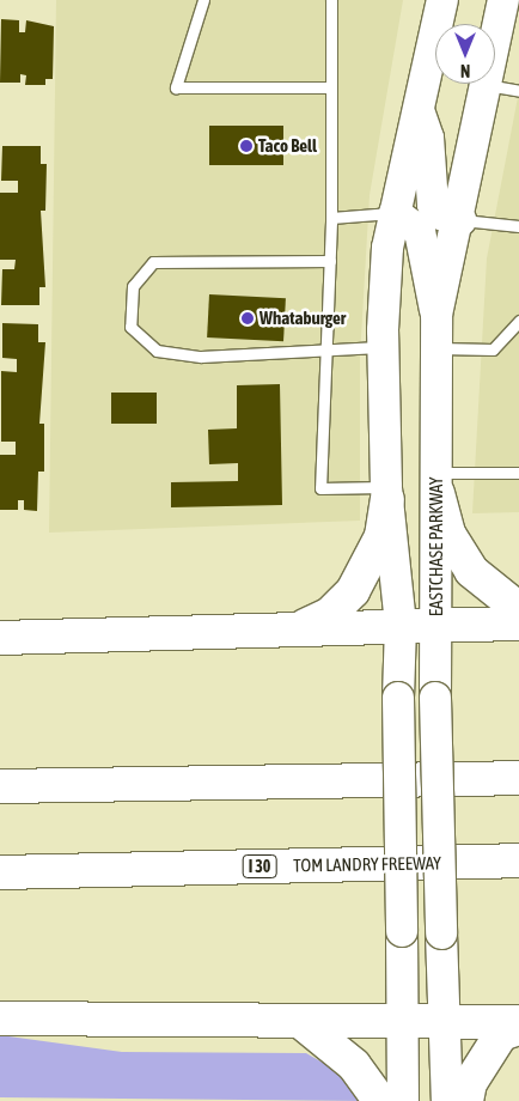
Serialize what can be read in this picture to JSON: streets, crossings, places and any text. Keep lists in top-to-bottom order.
{
  "streets": {
    "highway": ["TOM LANDRY FREEWAY", "I 30"],
    "main road": ["EASTCHASE PARKWAY"]
  },
  "places": ["Taco Bell", "Whataburger"],
  "north": "bottom"
}
